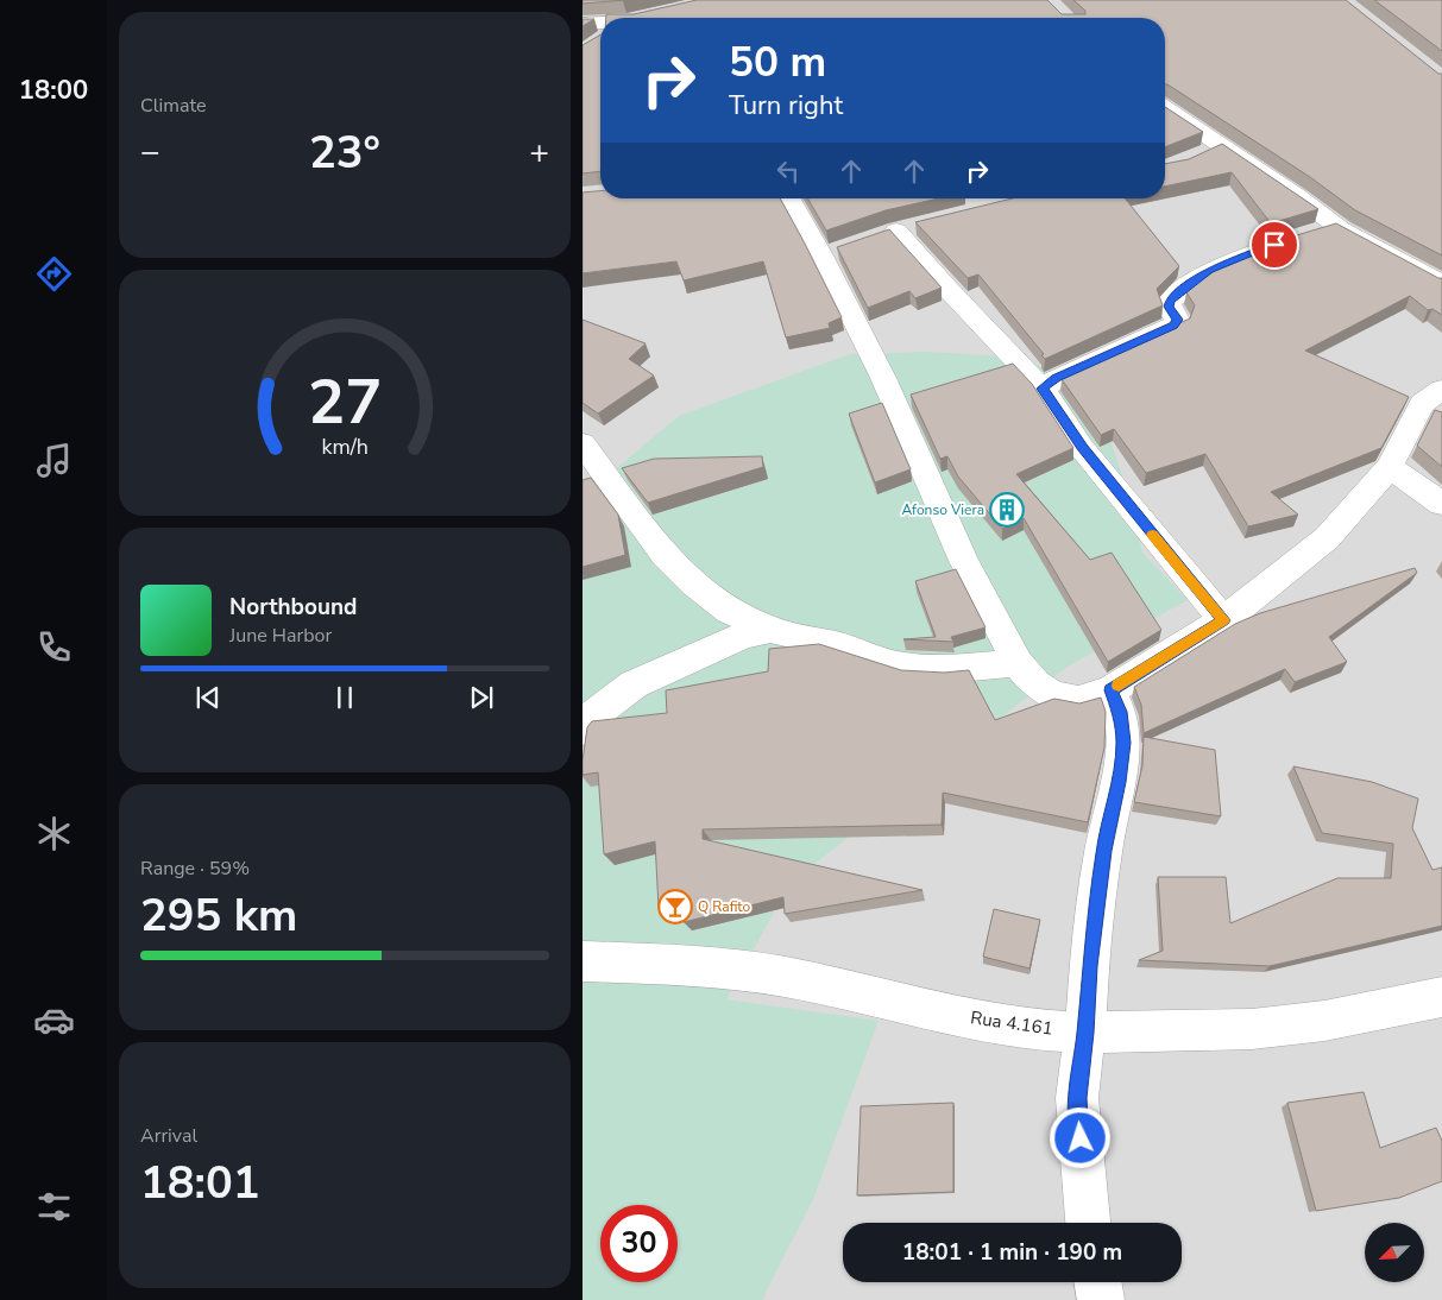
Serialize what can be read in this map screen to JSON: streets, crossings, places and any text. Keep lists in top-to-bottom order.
{
  "streets": {
    "street": ["Rua 4.161"]
  },
  "places": {
    "building": ["Afonso Viera"],
    "bar": ["Q Rafito"]
  },
  "north": "bottom left",
  "page": {
    "tabs": "18:00",
    "tile": [
      "Climate",
      ["Range · 59%", "295 km"],
      ["Arrival", "18:01"]
    ],
    "turn": ["50 m", "Turn right"],
    "heat": ["−", "23°", "+"],
    "song": ["Northbound", "June Harbor"],
    "limit": "30",
    "trip": "18:01 · 1 min · 190 m",
    "gauge": ["27", "km/h"]
  }
}
